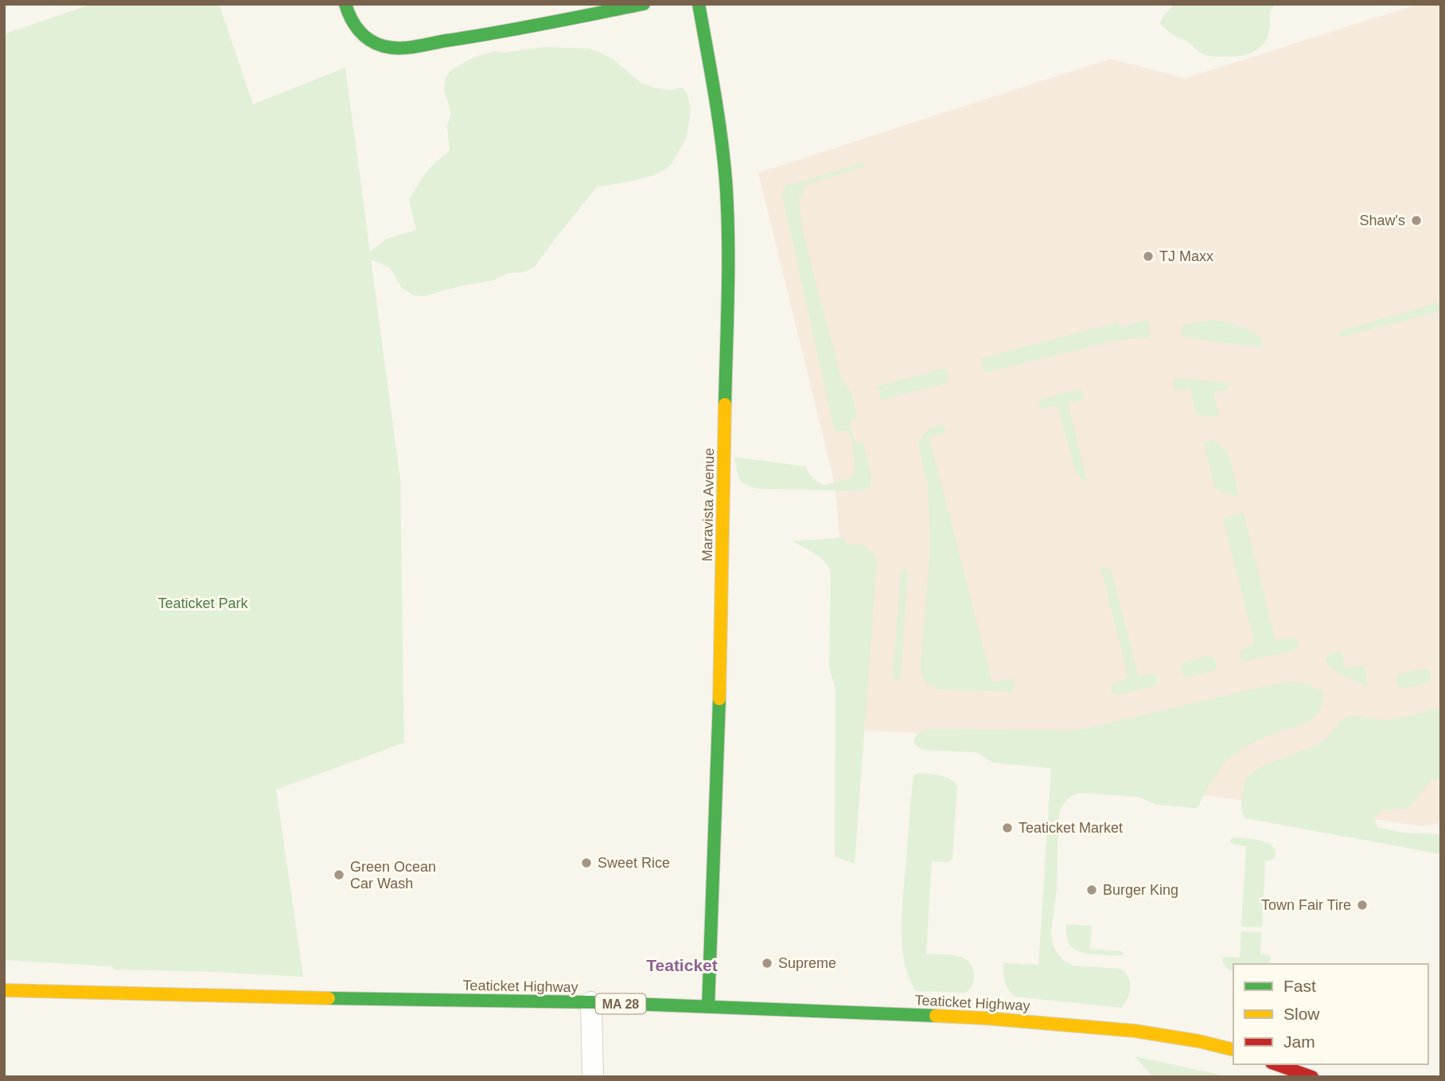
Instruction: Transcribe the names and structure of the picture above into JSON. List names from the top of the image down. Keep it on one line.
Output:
{"streets":{"main road":["Maravista Avenue","Teaticket Highway","MA 28"]},"crossings":[["Maravista Avenue","Teaticket Highway"]],"districts":["Teaticket"],"parks":["Teaticket Park"],"places":["Shaw's","TJ Maxx","Teaticket Market","Sweet Rice","Green Ocean Car Wash","Burger King","Town Fair Tire","Supreme"],"legend":["Fast","Slow","Jam"]}
